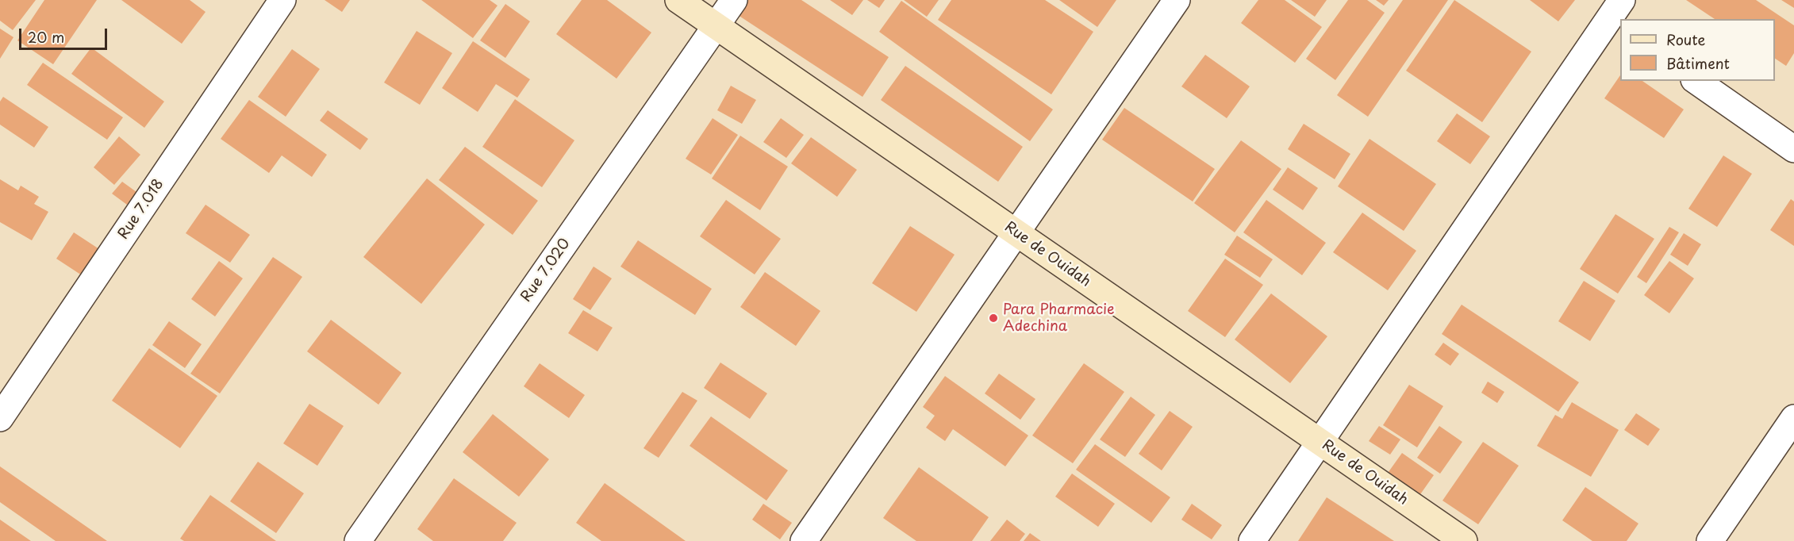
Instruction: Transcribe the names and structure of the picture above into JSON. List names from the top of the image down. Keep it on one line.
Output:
{"streets":{"main road":["Rue de Ouidah"],"street":["Rue 7.018","Rue 7.020"]},"crossings":[["Rue de Ouidah","Rue 7.020"]],"places":["Para Pharmacie Adechina"],"legend":["Route","Bâtiment"],"scale_bar":"20 m"}
